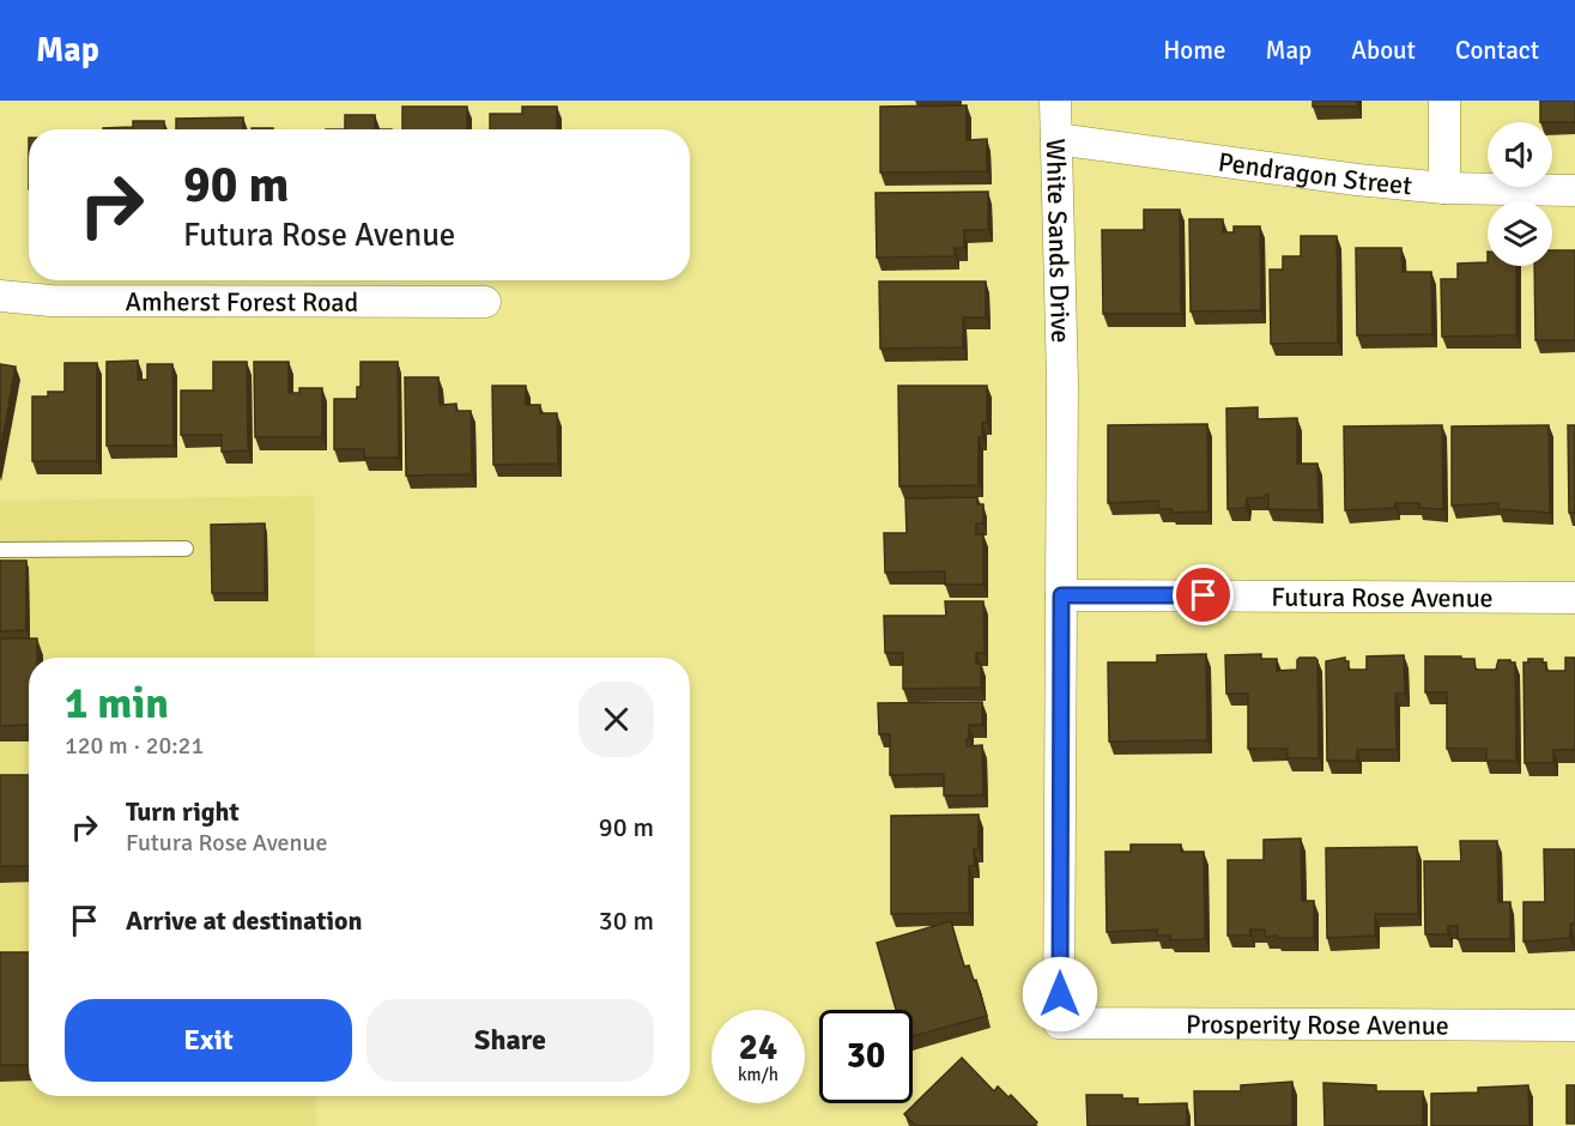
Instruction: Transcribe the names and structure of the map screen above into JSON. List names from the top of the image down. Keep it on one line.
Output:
{"streets":{"street":["Pendragon Street","White Sands Drive","Amherst Forest Road","Futura Rose Avenue","Prosperity Rose Avenue"]},"crossings":[["Pendragon Street","White Sands Drive"],["White Sands Drive","Futura Rose Avenue"],["White Sands Drive","Prosperity Rose Avenue"]],"page":{"header":"Map","nav":["Home","Map","About","Contact"],"turn":["90 m","Futura Rose Avenue"],"heading":["1 min","120 m · 20:21"],"list":[{"name":"Turn right","note":"Futura Rose Avenue","value":"90 m"},{"name":"Arrive at destination","value":"30 m"}],"buttons":["Exit","Share"],"speed":"24 km/h","limit":"30"}}
